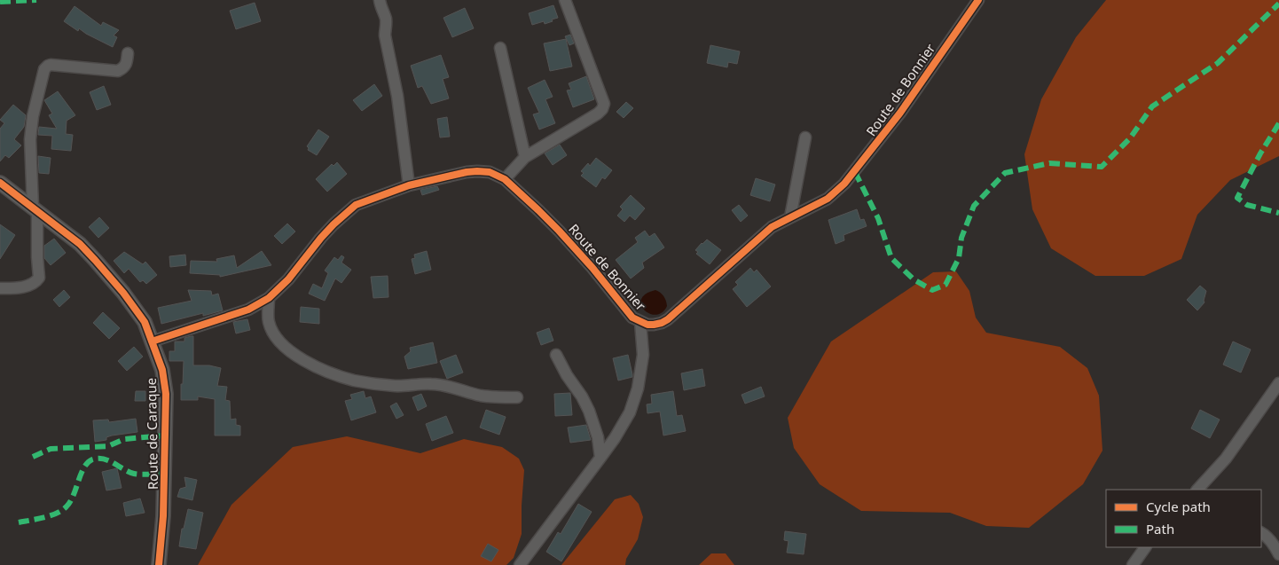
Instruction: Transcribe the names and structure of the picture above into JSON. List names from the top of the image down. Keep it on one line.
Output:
{"streets":{"street":["Route de Bonnier","Route de Caraque"]},"crossings":[["Route de Bonnier","Route de Caraque"]],"legend":["Cycle path","Path"]}
